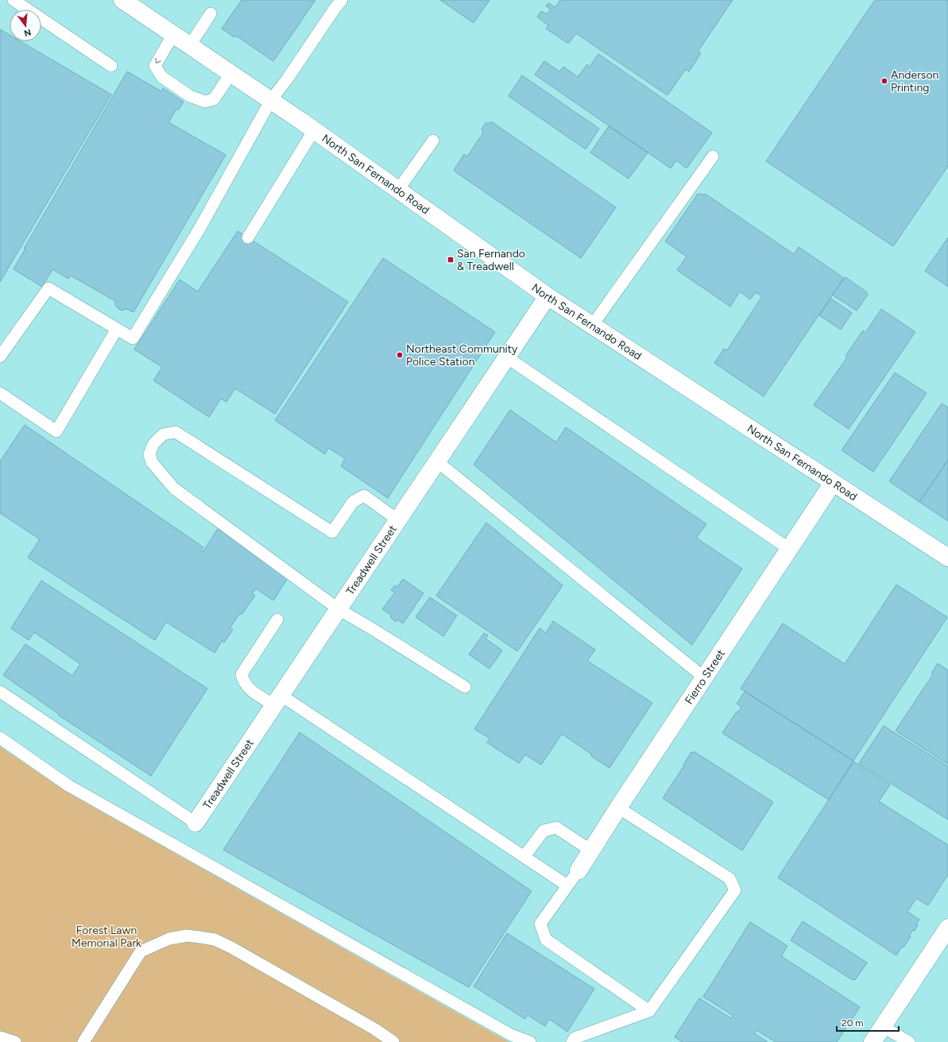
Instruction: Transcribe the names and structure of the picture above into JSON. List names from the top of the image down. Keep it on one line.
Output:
{"streets":{"street":["North San Fernando Road","Treadwell Street","Fierro Street"]},"crossings":[["North San Fernando Road","Treadwell Street"],["North San Fernando Road","Fierro Street"]],"parks":["Forest Lawn Memorial Park"],"places":{"other":["Anderson Printing","Northeast Community Police Station"],"transit":["San Fernando & Treadwell"]},"scale_bar":"20 m","north":"bottom"}
